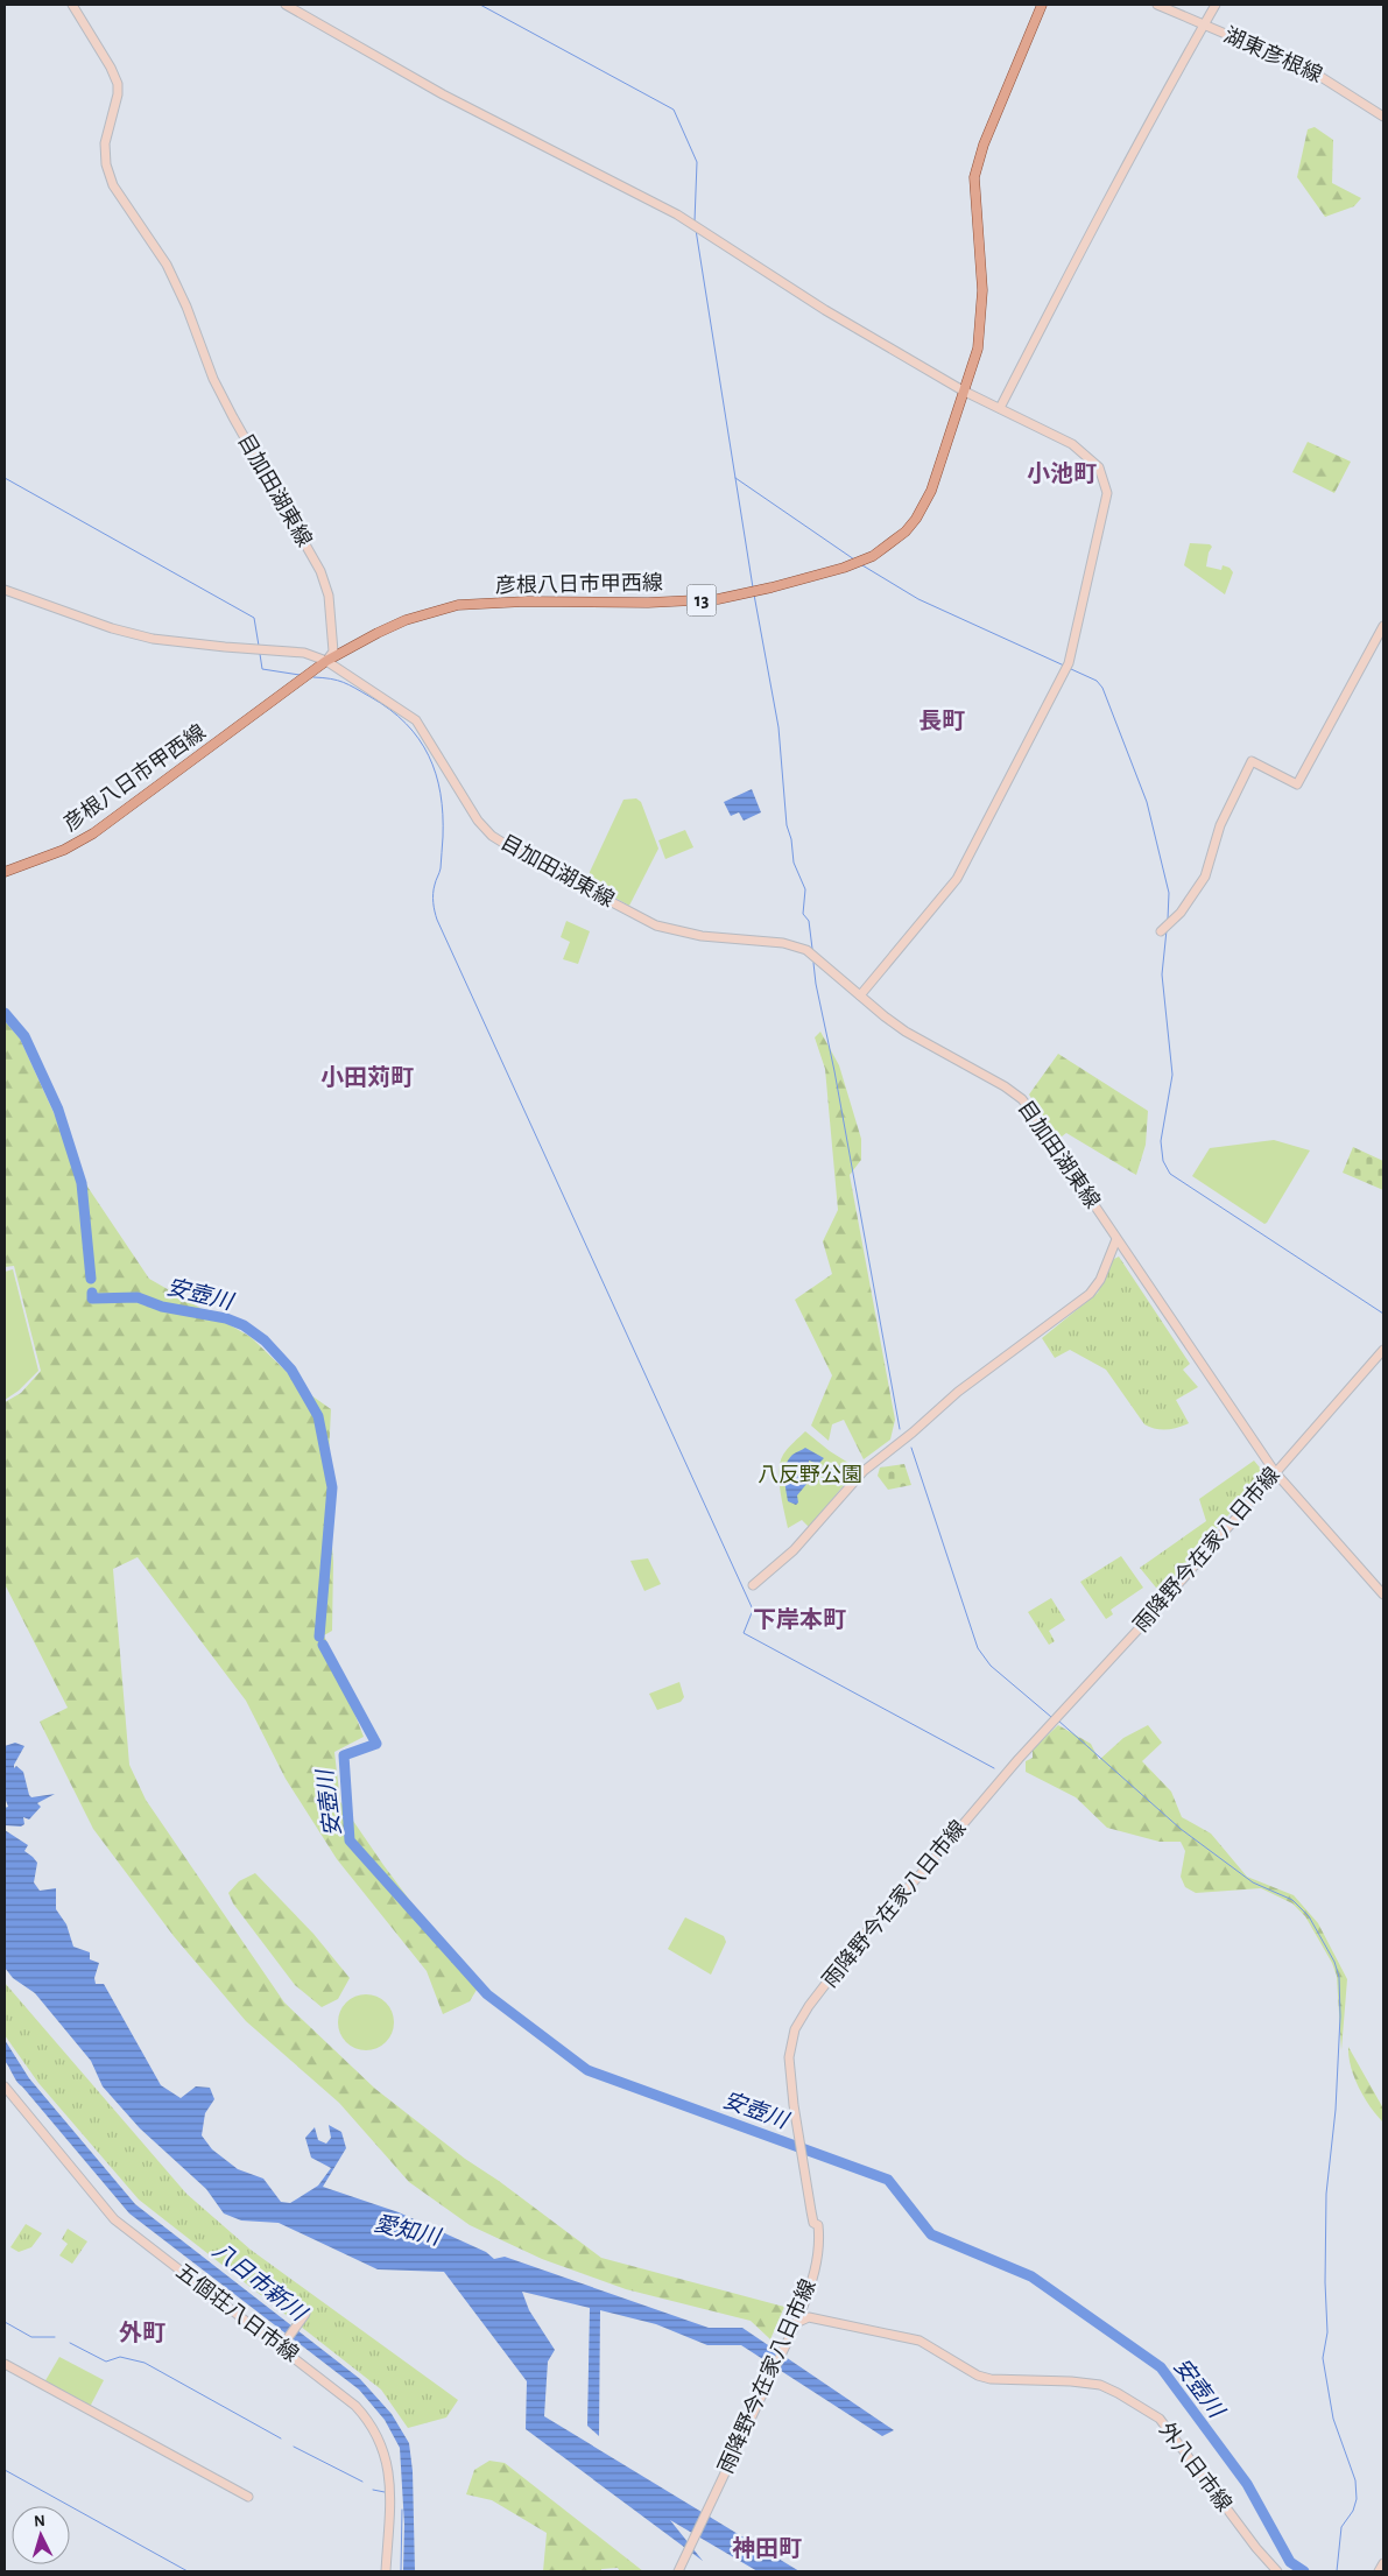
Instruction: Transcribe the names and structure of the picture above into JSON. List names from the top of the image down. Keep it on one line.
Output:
{"streets":{"main road":["湖東彦根線","目加田湖東線","彦根八日市甲西線","13","雨降野今在家八日市線","五個荘八日市線","外八日市線"]},"crossings":[["目加田湖東線","彦根八日市甲西線"],["目加田湖東線","雨降野今在家八日市線"],["雨降野今在家八日市線","外八日市線"]],"districts":["小池町","長町","小田苅町","下岸本町","外町","神田町"],"water":["安壺川","愛知川","八日市新川"],"parks":["八反野公園"],"north":"top"}
